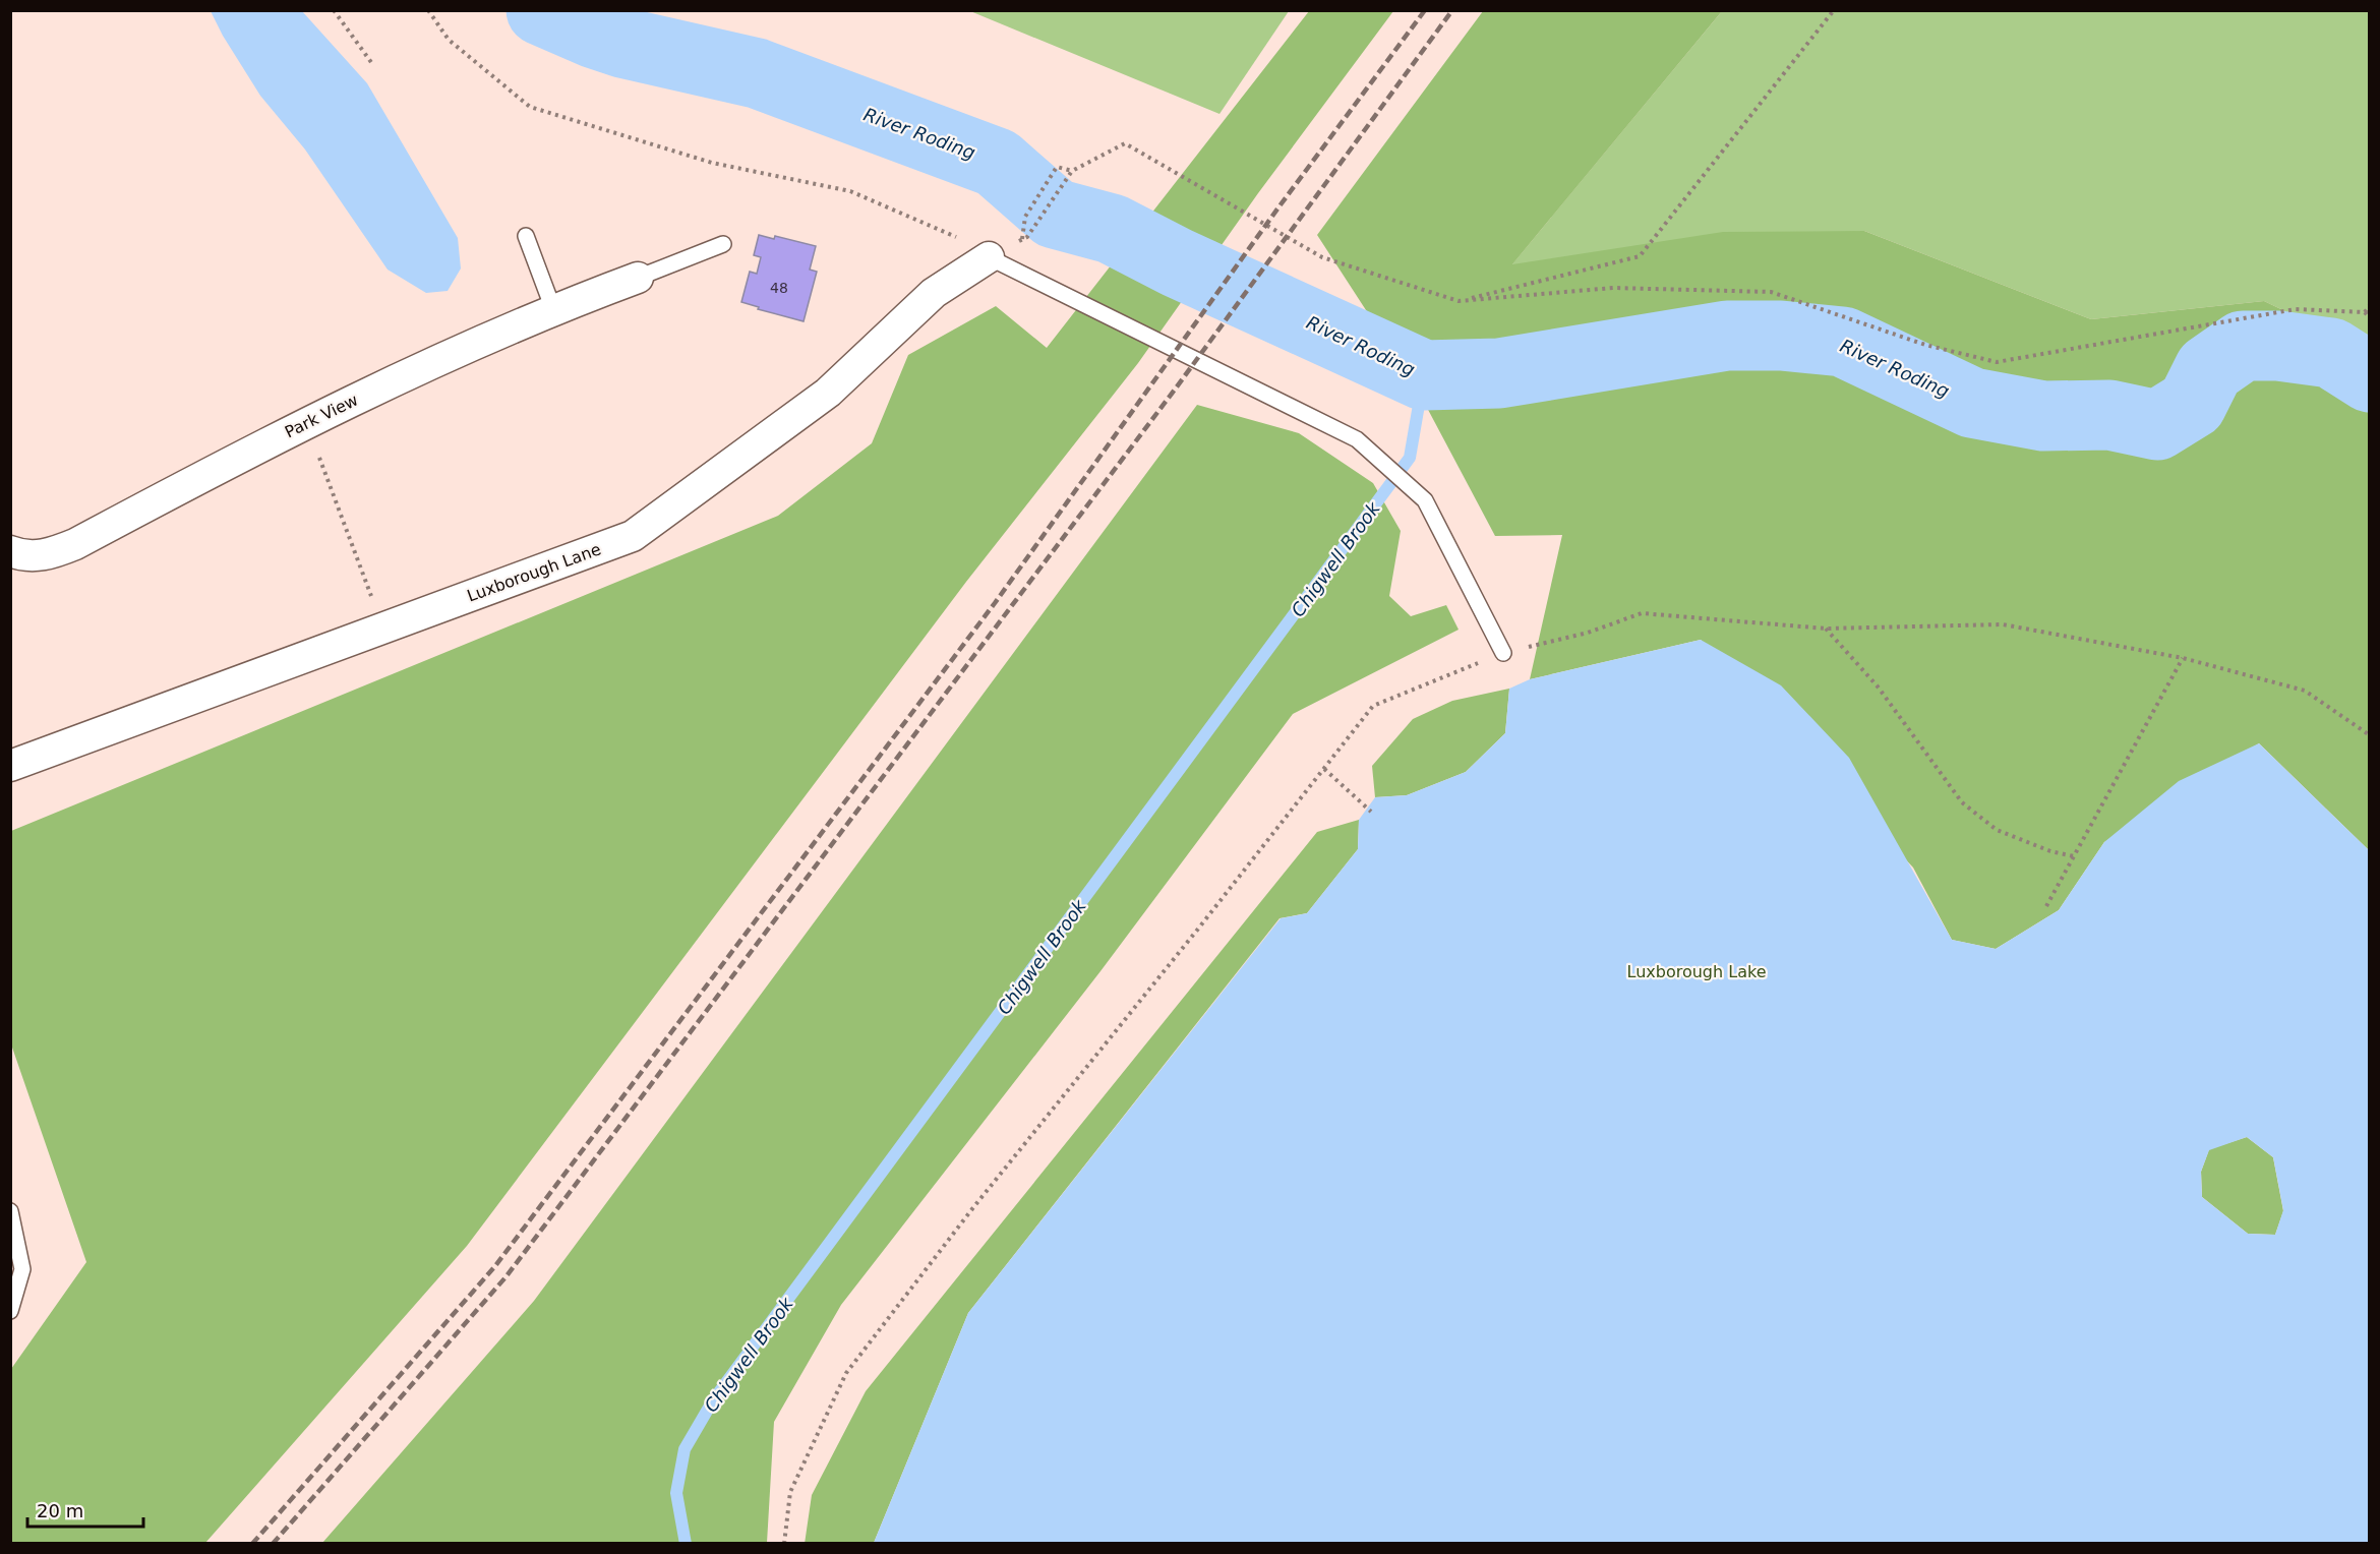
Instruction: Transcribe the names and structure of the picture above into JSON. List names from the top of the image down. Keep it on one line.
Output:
{"streets":{"street":["Park View","Luxborough Lane"]},"water":["River Roding","Chigwell Brook"],"parks":["Luxborough Lake"],"house_numbers":["48"],"scale_bar":"20 m"}
